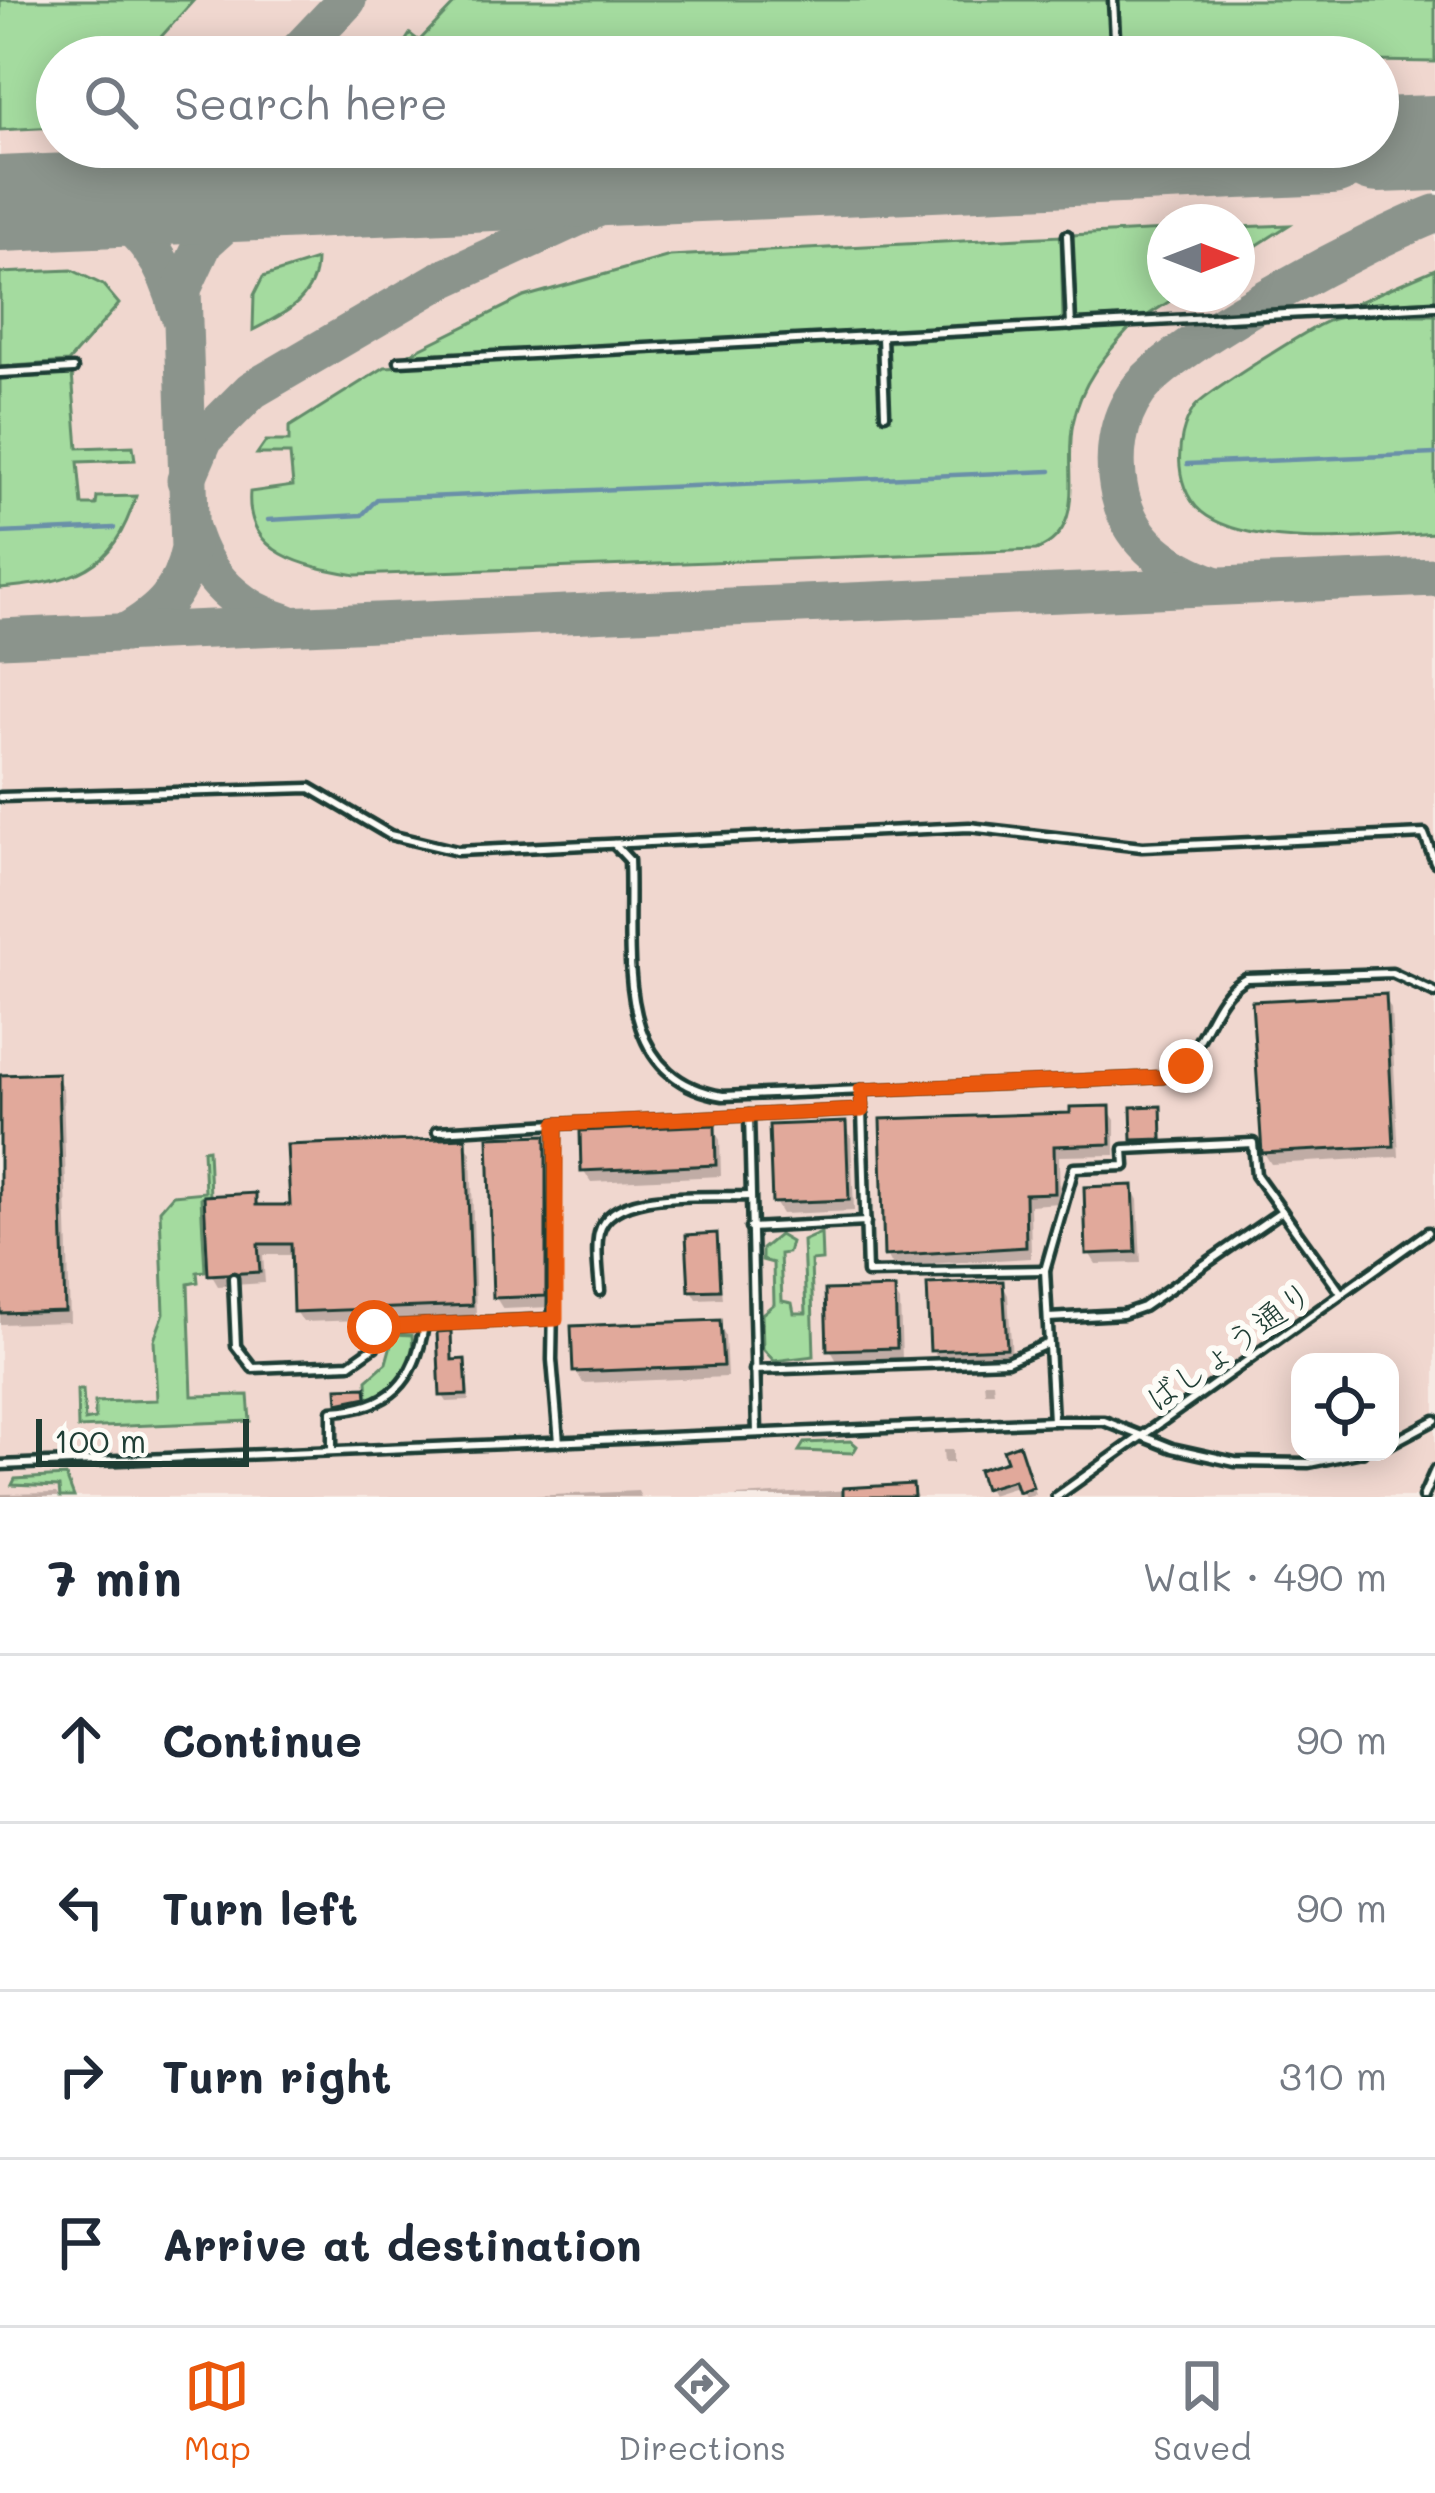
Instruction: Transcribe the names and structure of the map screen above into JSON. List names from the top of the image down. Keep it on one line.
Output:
{"streets":{"lane":["ばしょう通り"]},"scale_bar":"100 m","north":"right","page":{"search":"Search here","scale":"100 m","heading":["7 min","Walk · 490 m"],"list":[["Continue","90 m"],["Turn left","90 m"],["Turn right","310 m"],"Arrive at destination"],"nav":["Map","Directions","Saved"]}}
